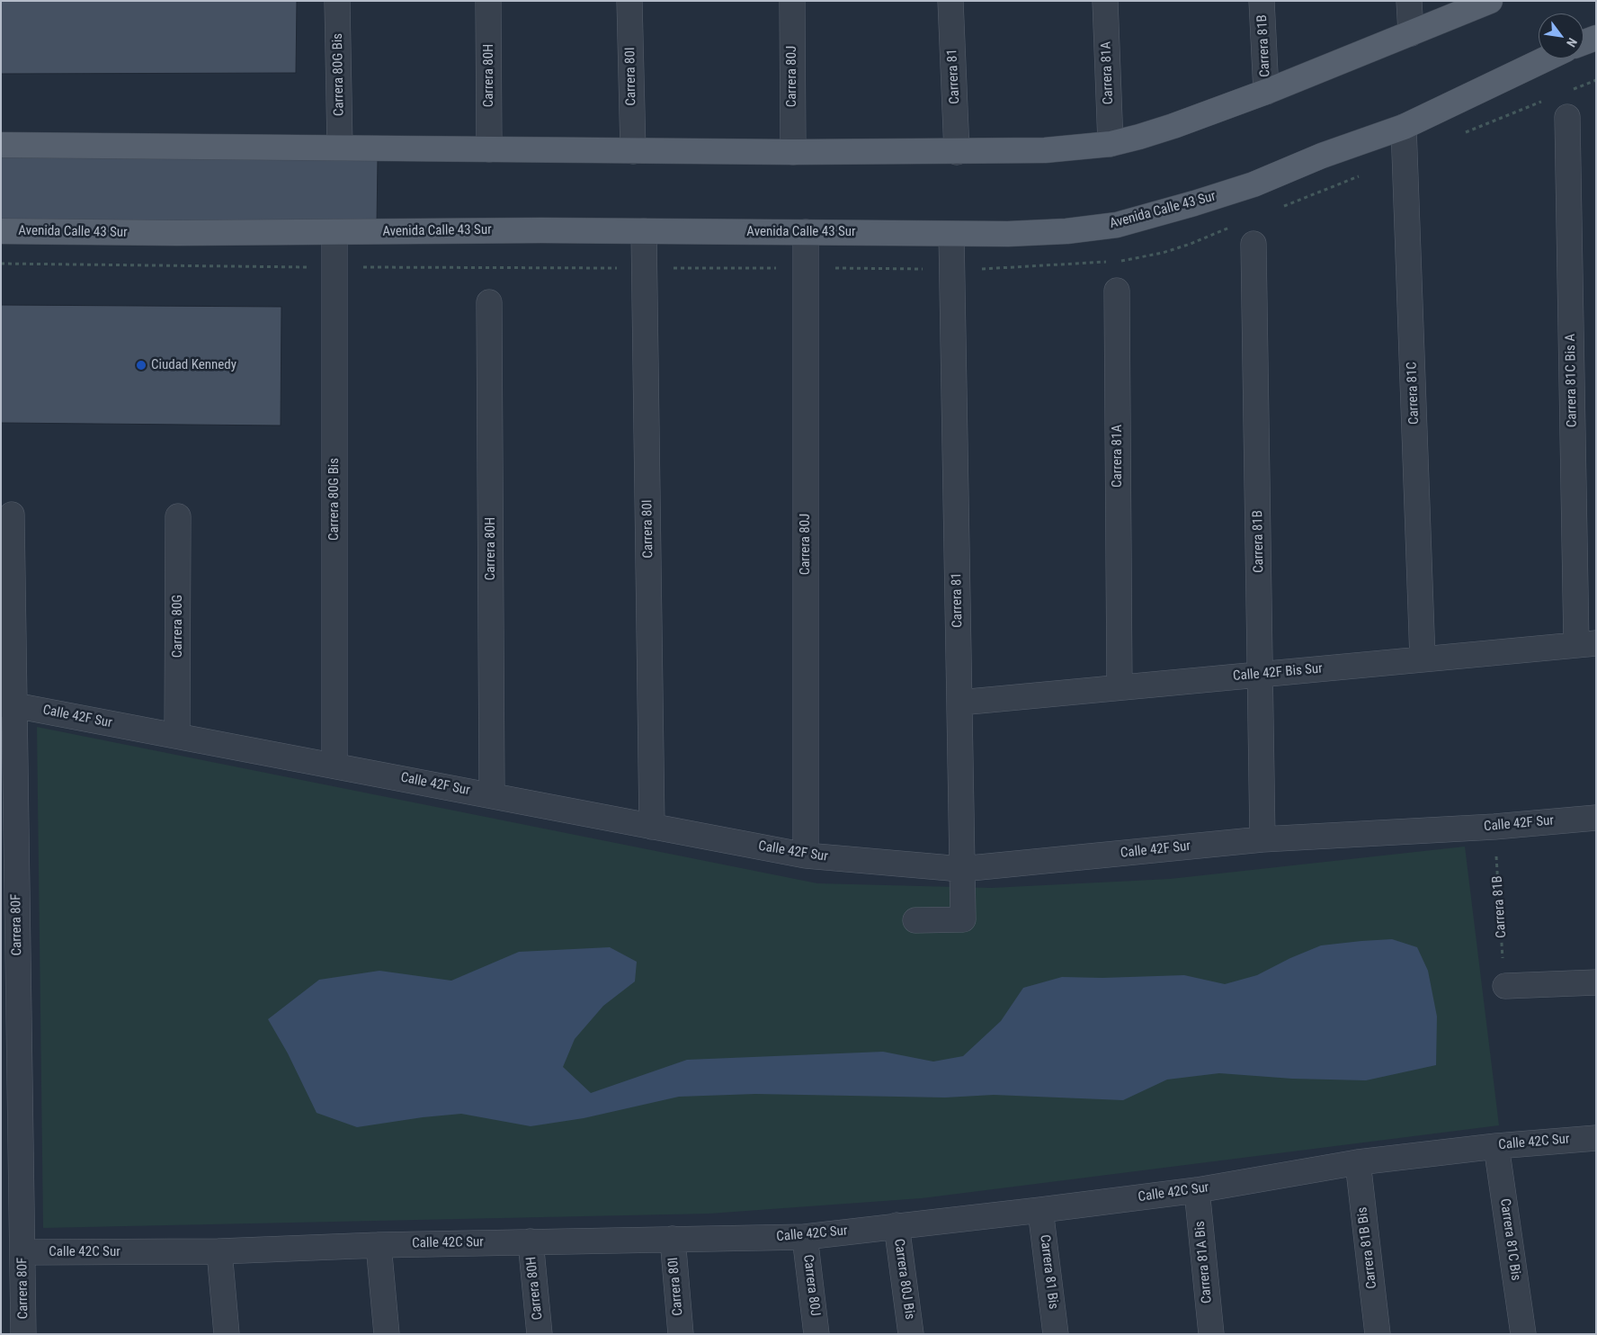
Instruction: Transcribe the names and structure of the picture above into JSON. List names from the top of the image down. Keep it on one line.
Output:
{"streets":{"main road":["Avenida Calle 43 Sur"],"street":["Carrera 81B","Carrera 81A","Carrera 80G Bis","Carrera 80H","Carrera 80I","Carrera 80J","Carrera 81","Carrera 81C Bis A","Carrera 81C","Carrera 80G","Calle 42F Bis Sur","Calle 42F Sur","Carrera 80F","Calle 42C Sur","Carrera 81C Bis","Carrera 81B Bis","Carrera 81A Bis","Carrera 81 Bis","Carrera 80J Bis"]},"crossings":[["Carrera 81B","Calle 42F Bis Sur"],["Carrera 81B","Calle 42F Sur"],["Carrera 81A","Calle 42F Bis Sur"],["Carrera 80G Bis","Avenida Calle 43 Sur"],["Carrera 80G Bis","Calle 42F Sur"],["Carrera 80H","Calle 42F Sur"],["Carrera 80H","Calle 42C Sur"],["Carrera 80I","Avenida Calle 43 Sur"],["Carrera 80I","Calle 42F Sur"],["Carrera 80I","Calle 42C Sur"],["Carrera 80J","Avenida Calle 43 Sur"],["Carrera 80J","Calle 42F Sur"],["Carrera 80J","Calle 42C Sur"],["Carrera 81","Avenida Calle 43 Sur"],["Carrera 81","Calle 42F Bis Sur"],["Carrera 81","Calle 42F Sur"],["Avenida Calle 43 Sur","Carrera 81C"],["Carrera 81C Bis A","Calle 42F Bis Sur"],["Carrera 81C","Calle 42F Bis Sur"],["Carrera 80G","Calle 42F Sur"],["Calle 42F Sur","Carrera 80F"],["Carrera 80F","Calle 42C Sur"],["Calle 42C Sur","Carrera 81C Bis"],["Calle 42C Sur","Carrera 81B Bis"],["Calle 42C Sur","Carrera 81A Bis"],["Calle 42C Sur","Carrera 81 Bis"],["Calle 42C Sur","Carrera 80J Bis"]],"places":["Ciudad Kennedy"],"north":"bottom right"}
